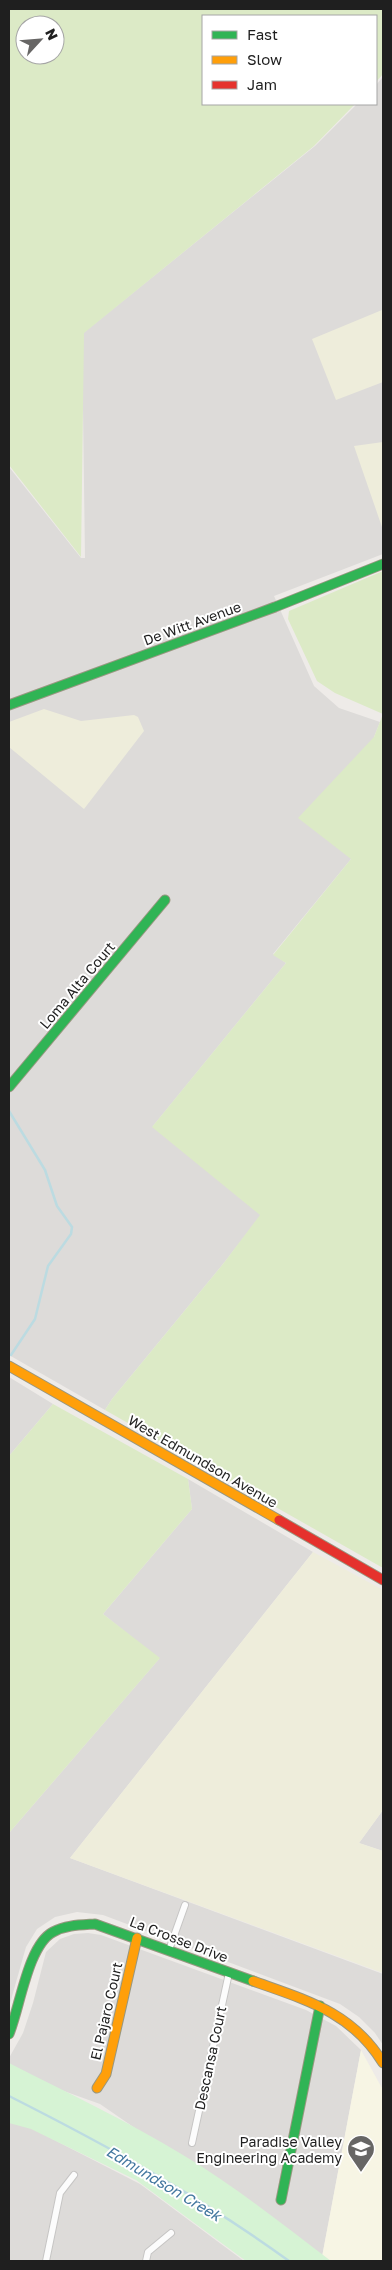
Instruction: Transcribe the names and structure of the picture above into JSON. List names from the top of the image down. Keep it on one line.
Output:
{"streets":{"street":["De Witt Avenue","Loma Alta Court","West Edmundson Avenue","La Crosse Drive","El Pajaro Court","Descansa Court"]},"crossings":[["La Crosse Drive","El Pajaro Court"],["La Crosse Drive","Descansa Court"]],"water":["Edmundson Creek"],"places":{"school or university":["Paradise Valley Engineering Academy"]},"legend":["Fast","Slow","Jam"],"north":"top right"}
